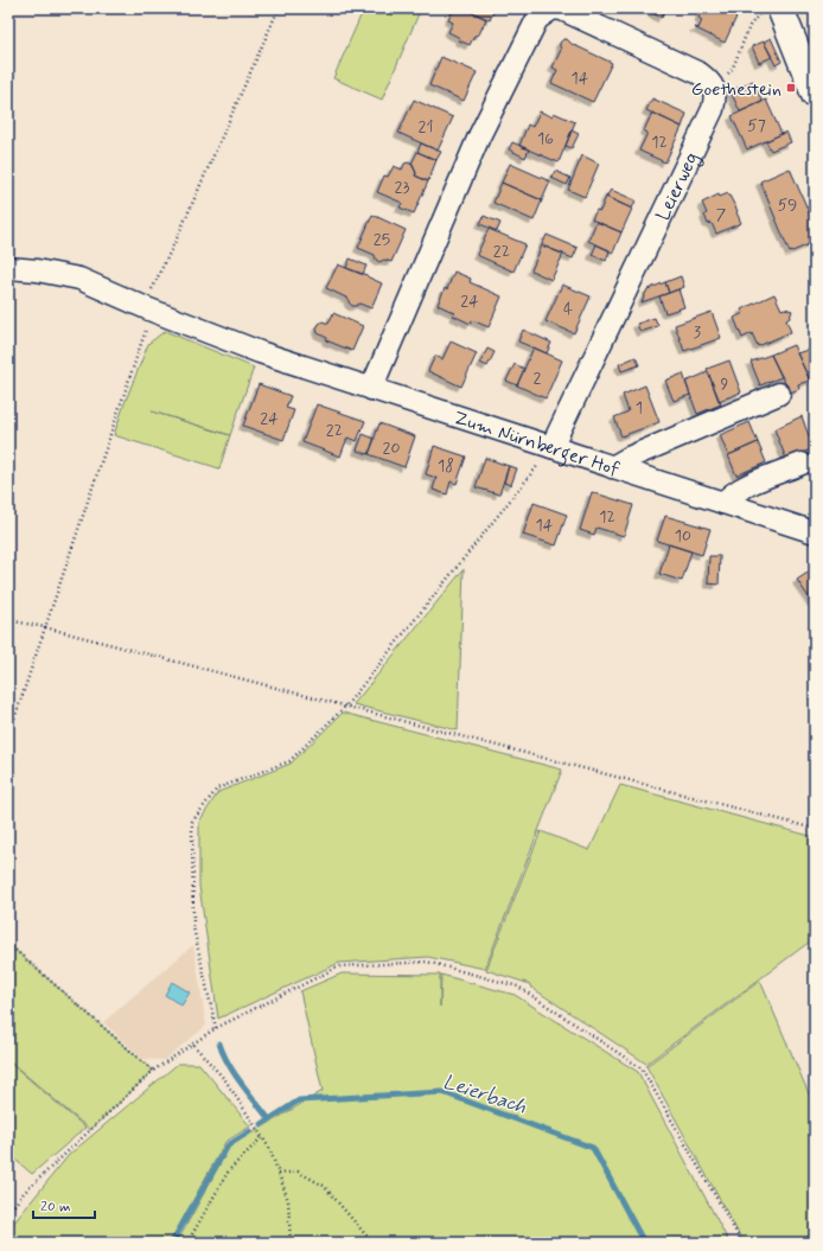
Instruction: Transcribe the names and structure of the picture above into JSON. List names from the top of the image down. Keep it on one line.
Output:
{"streets":{"street":["Leierweg","Zum Nürnberger Hof"]},"crossings":[["Leierweg","Zum Nürnberger Hof"]],"water":["Leierbach"],"places":{"transit":["Goethestein"]},"house_numbers":["14","57","21","16","12","23","59","7","25","22","24","4","3","2","9","1","24","22","20","18","12","14","10"],"scale_bar":"20 m"}
